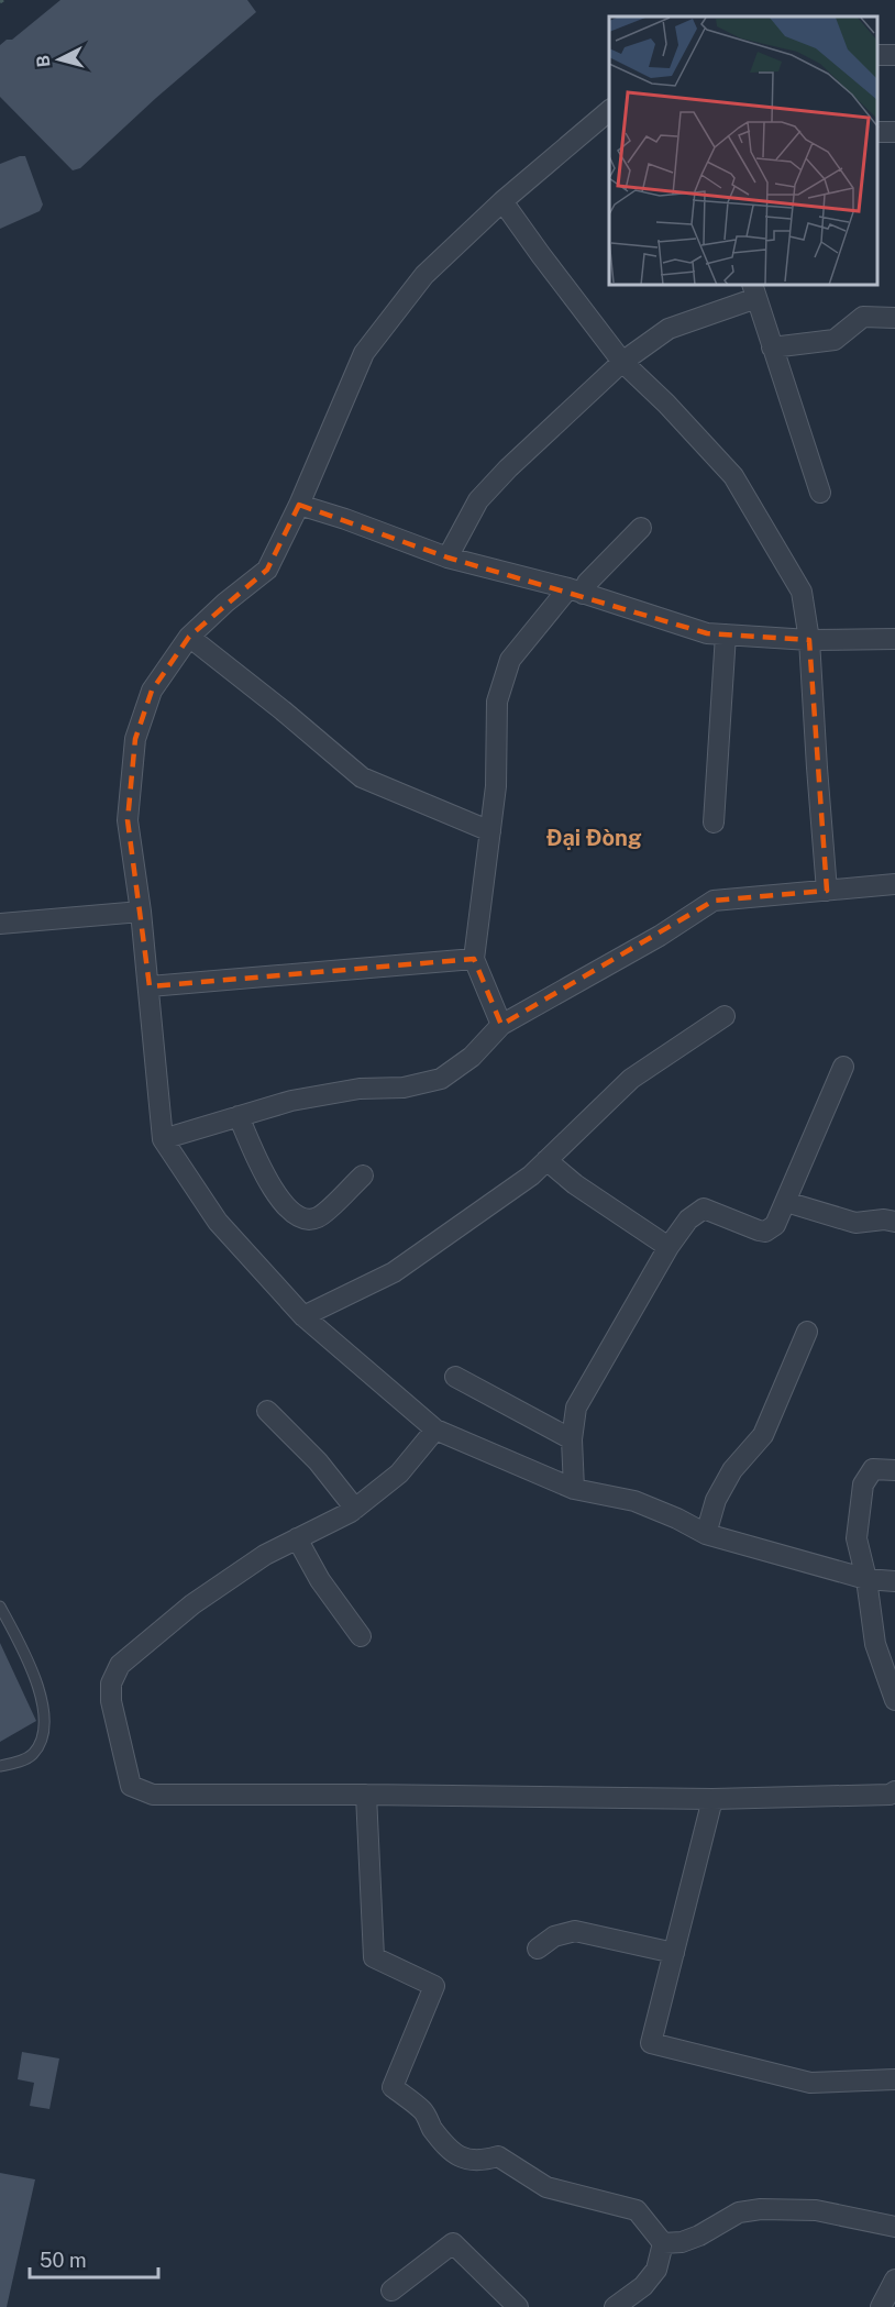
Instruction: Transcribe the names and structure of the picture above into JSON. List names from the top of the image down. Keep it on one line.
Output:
{"districts":["Đại Đòng"],"scale_bar":"50 m","north":"left"}
